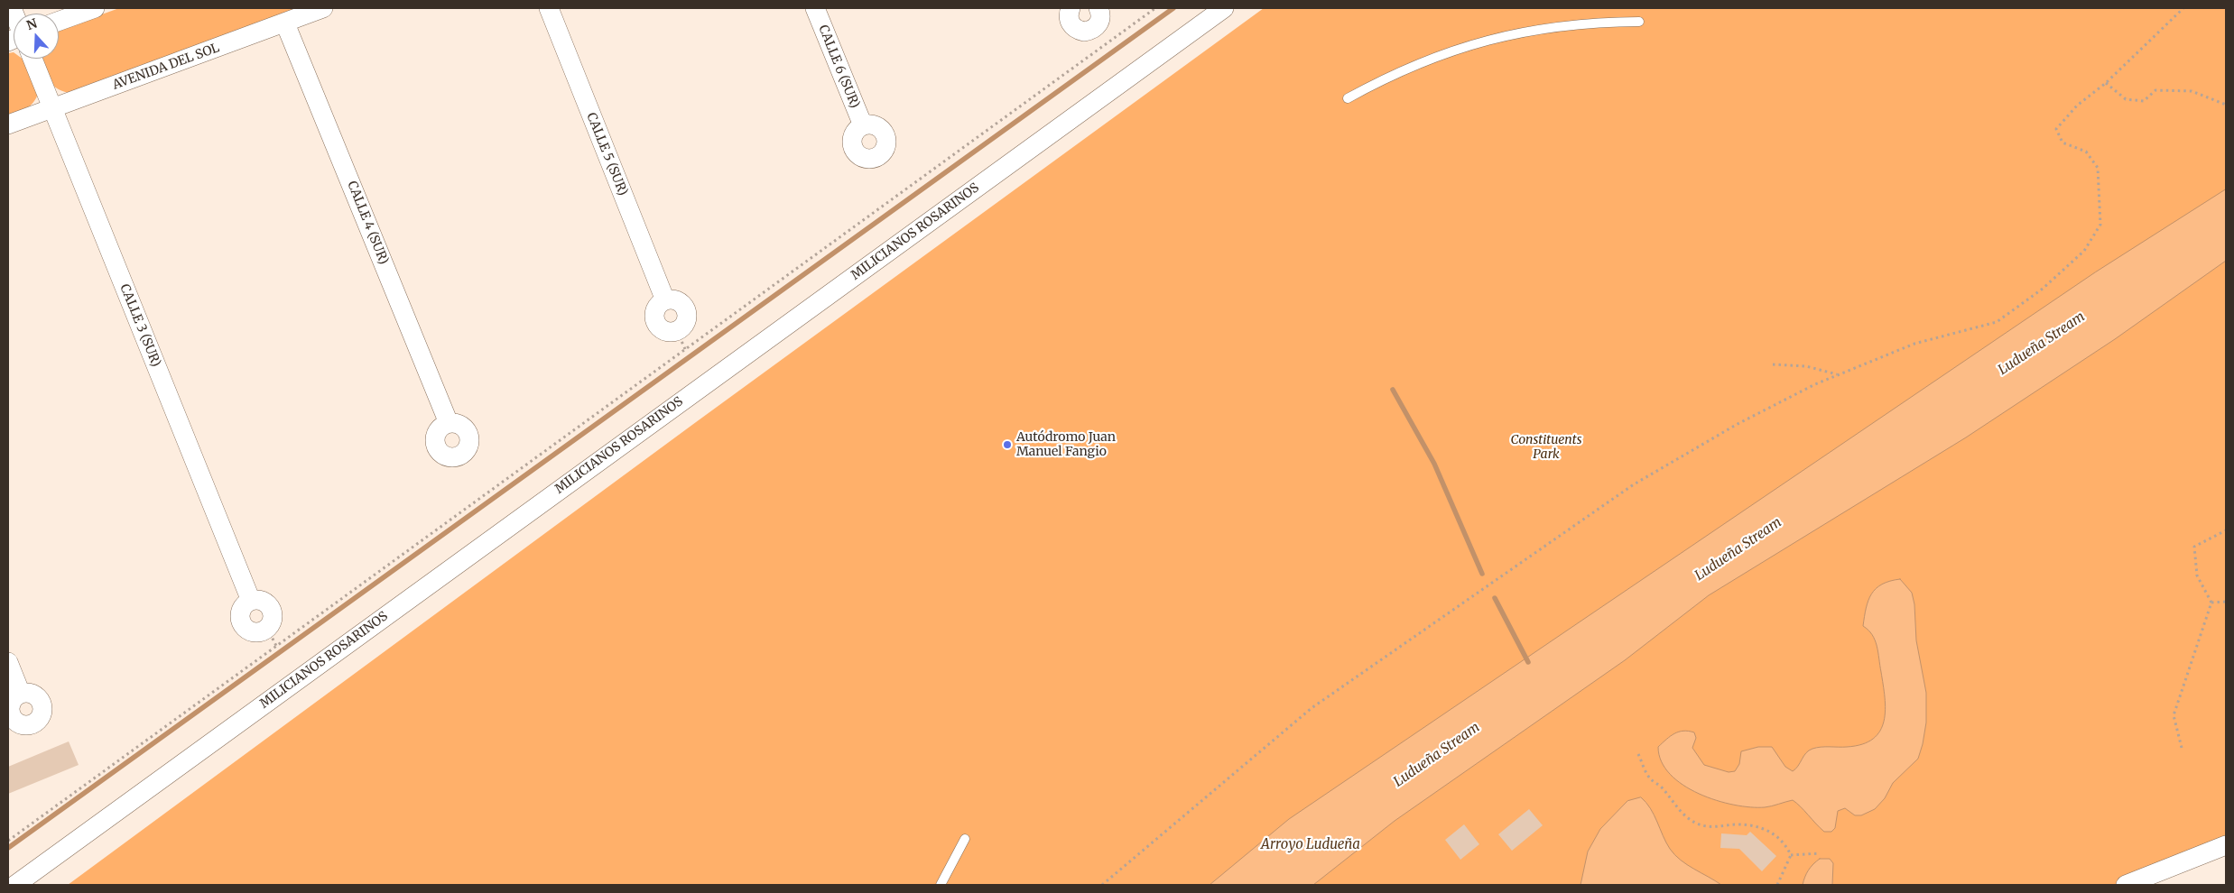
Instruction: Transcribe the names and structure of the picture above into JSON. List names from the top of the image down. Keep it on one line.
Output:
{"streets":{"street":["AVENIDA DEL SOL","CALLE 6 (SUR)","CALLE 5 (SUR)","CALLE 4 (SUR)","MILICIANOS ROSARINOS","CALLE 3 (SUR)"]},"crossings":[["AVENIDA DEL SOL","CALLE 4 (SUR)"],["AVENIDA DEL SOL","CALLE 3 (SUR)"]],"water":["Ludueña Stream","Arroyo Ludueña"],"parks":["Constituents Park"],"places":["Autódromo Juan Manuel Fangio"],"north":"top"}
